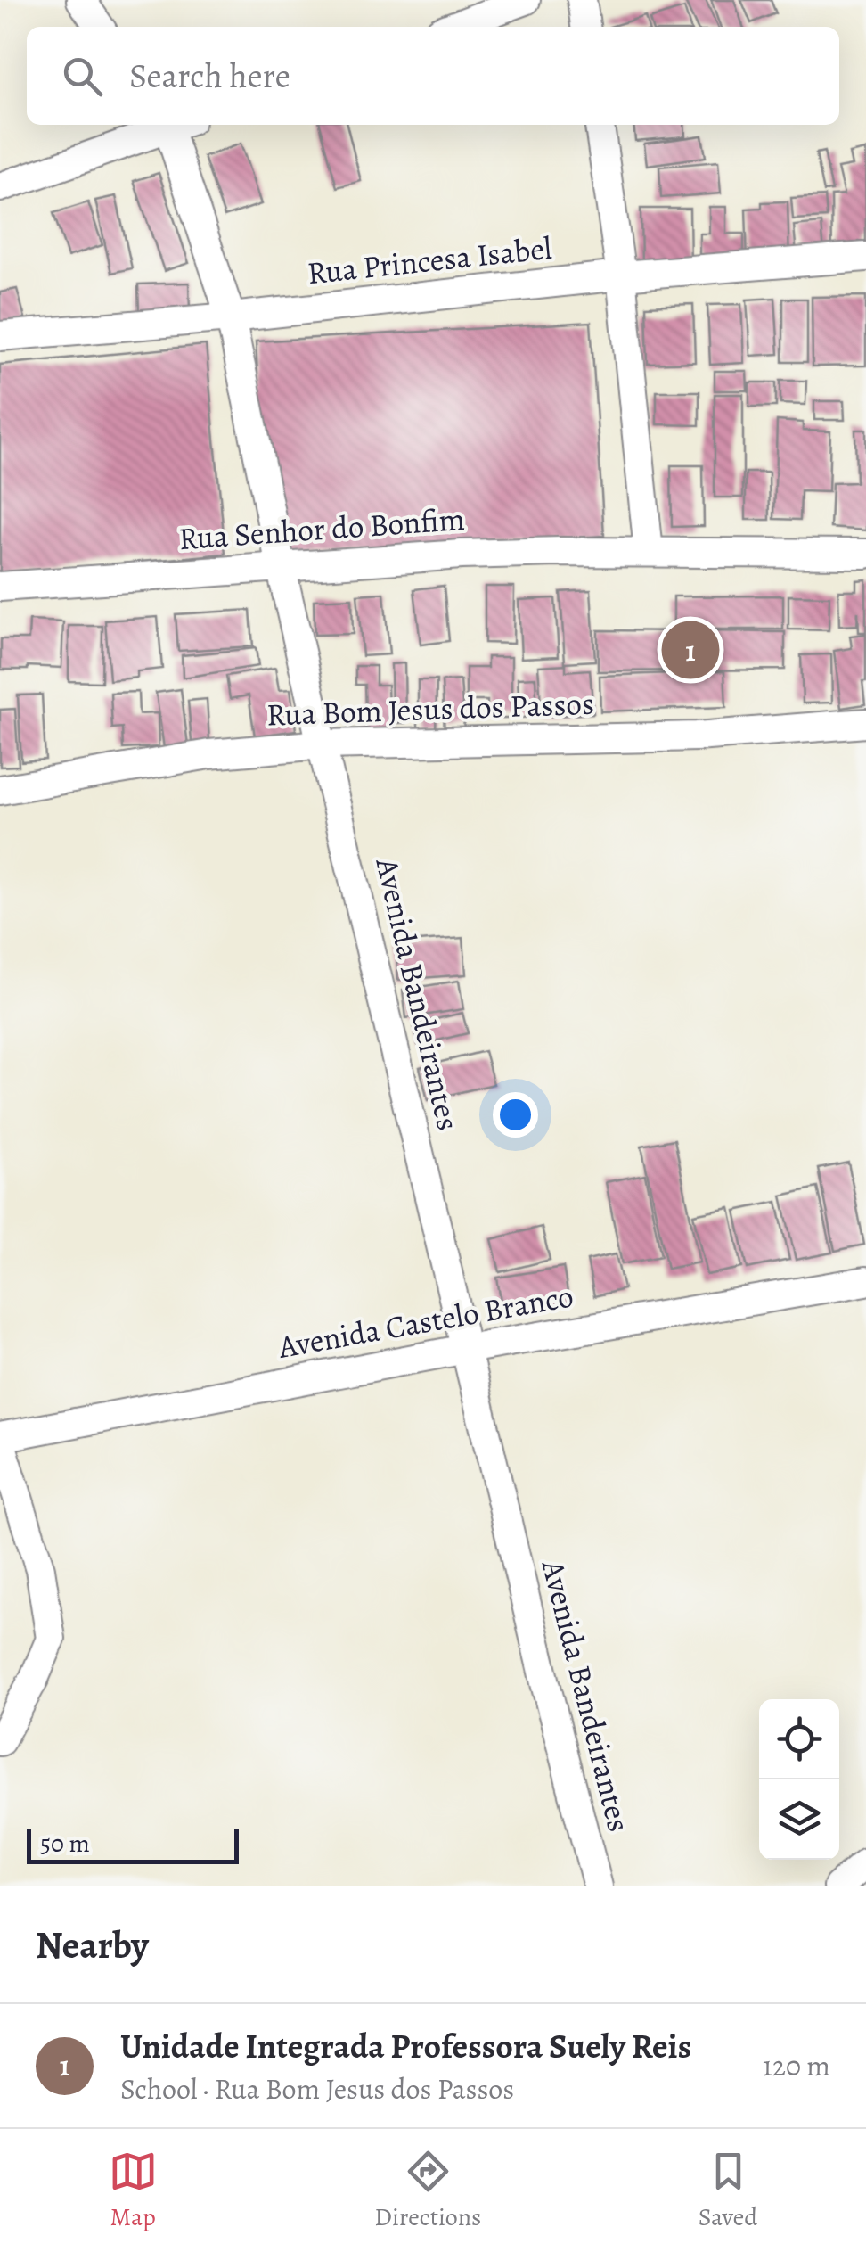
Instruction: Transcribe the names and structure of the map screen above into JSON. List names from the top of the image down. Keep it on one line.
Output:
{"streets":{"street":["Rua Princesa Isabel","Rua Senhor do Bonfim","Rua Bom Jesus dos Passos","Avenida Bandeirantes","Avenida Castelo Branco"]},"crossings":[["Rua Princesa Isabel","Avenida Bandeirantes"],["Rua Senhor do Bonfim","Avenida Bandeirantes"],["Rua Bom Jesus dos Passos","Avenida Bandeirantes"],["Avenida Bandeirantes","Avenida Castelo Branco"]],"scale_bar":"50 m","page":{"search":"Search here","pins":"1","scale":"50 m","heading":"Nearby","list":[{"mark":"1","name":"Unidade Integrada Professora Suely Reis","note":"School · Rua Bom Jesus dos Passos","value":"120 m"}],"nav":["Map","Directions","Saved"]}}
